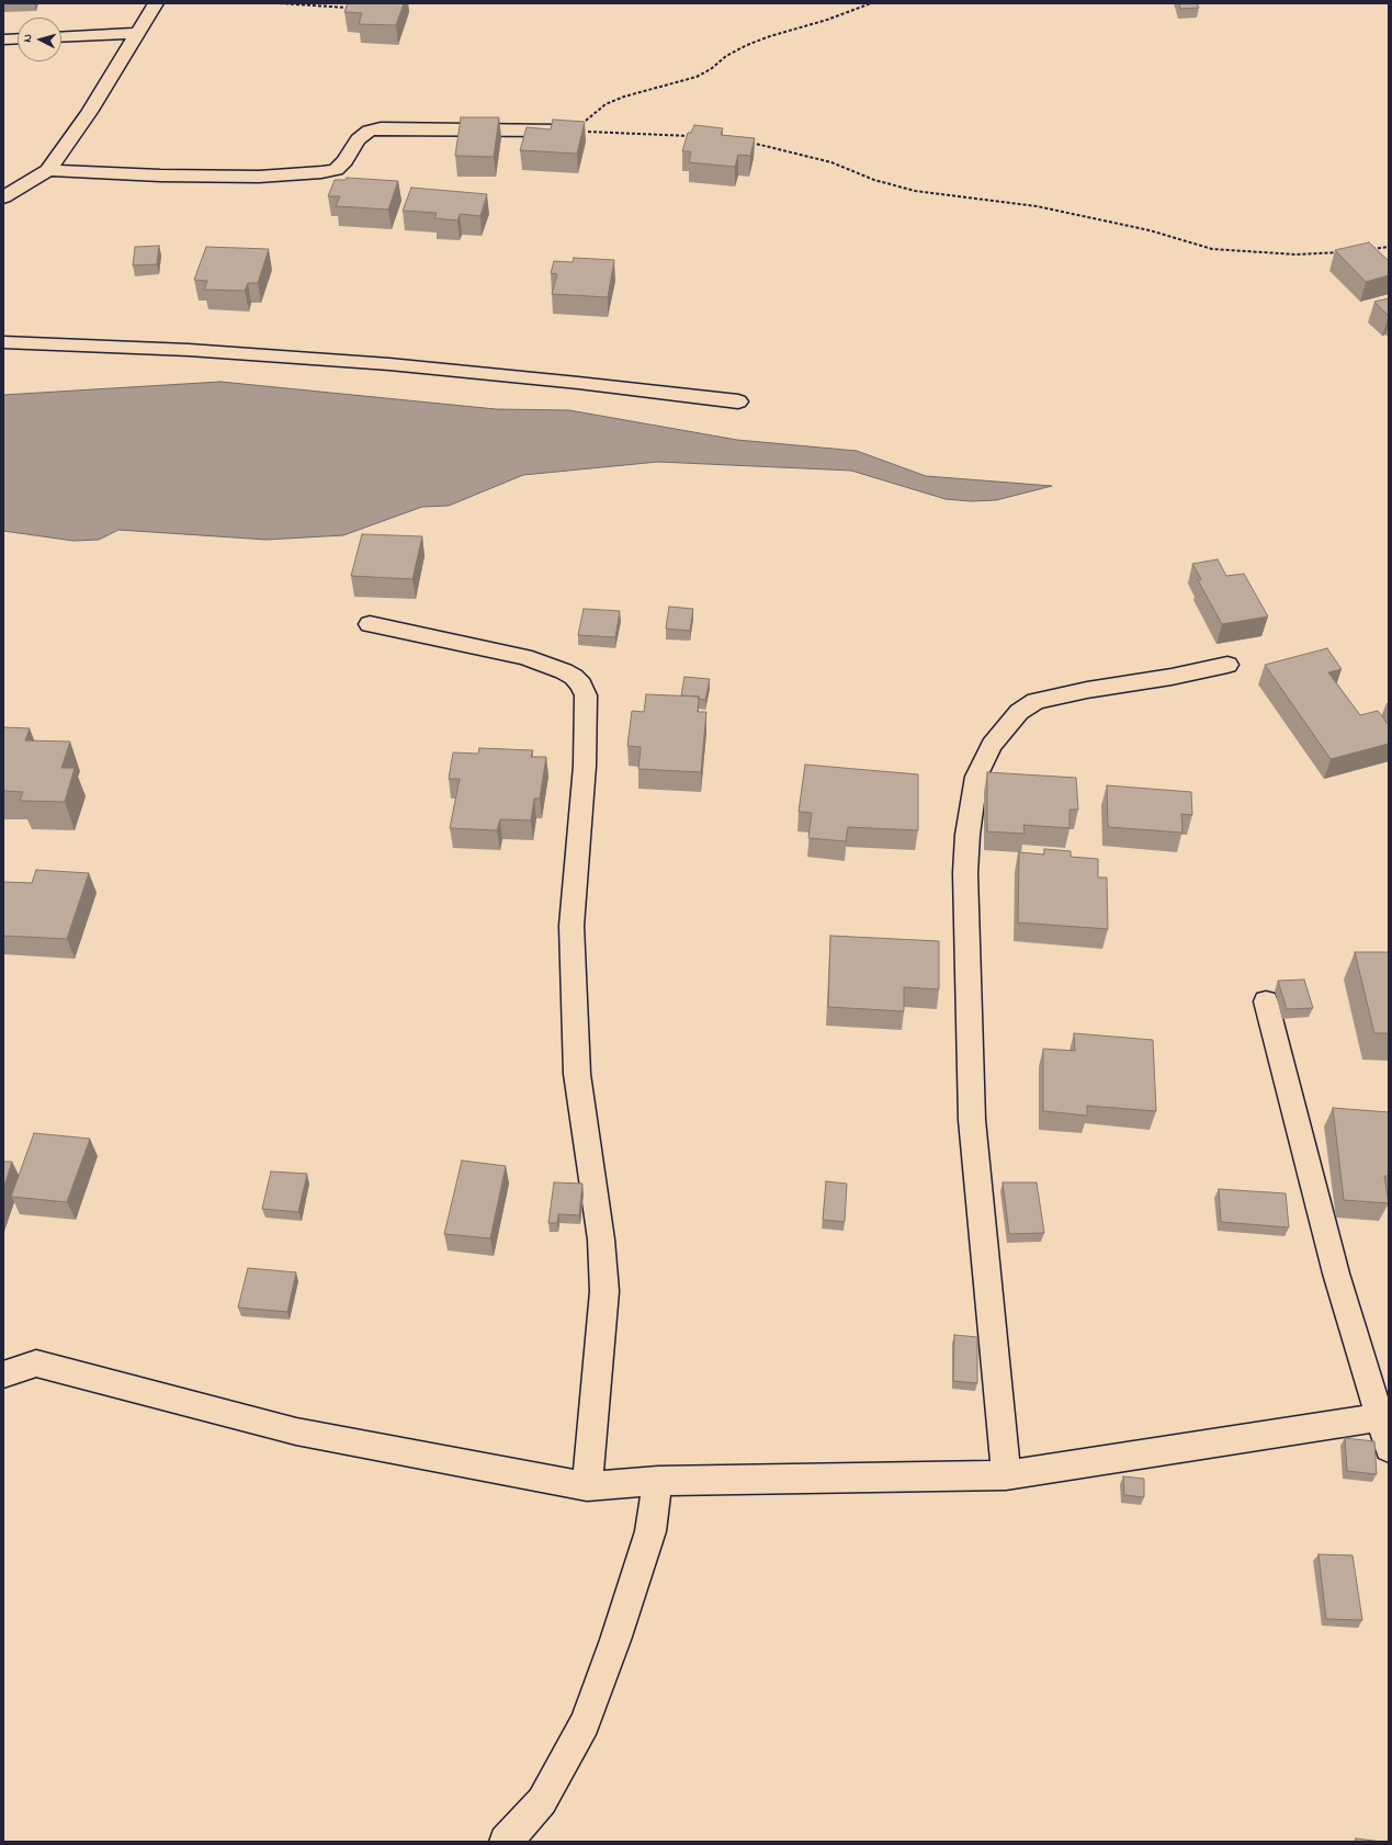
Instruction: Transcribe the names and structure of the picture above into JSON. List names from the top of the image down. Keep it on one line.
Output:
{"north":"left"}
